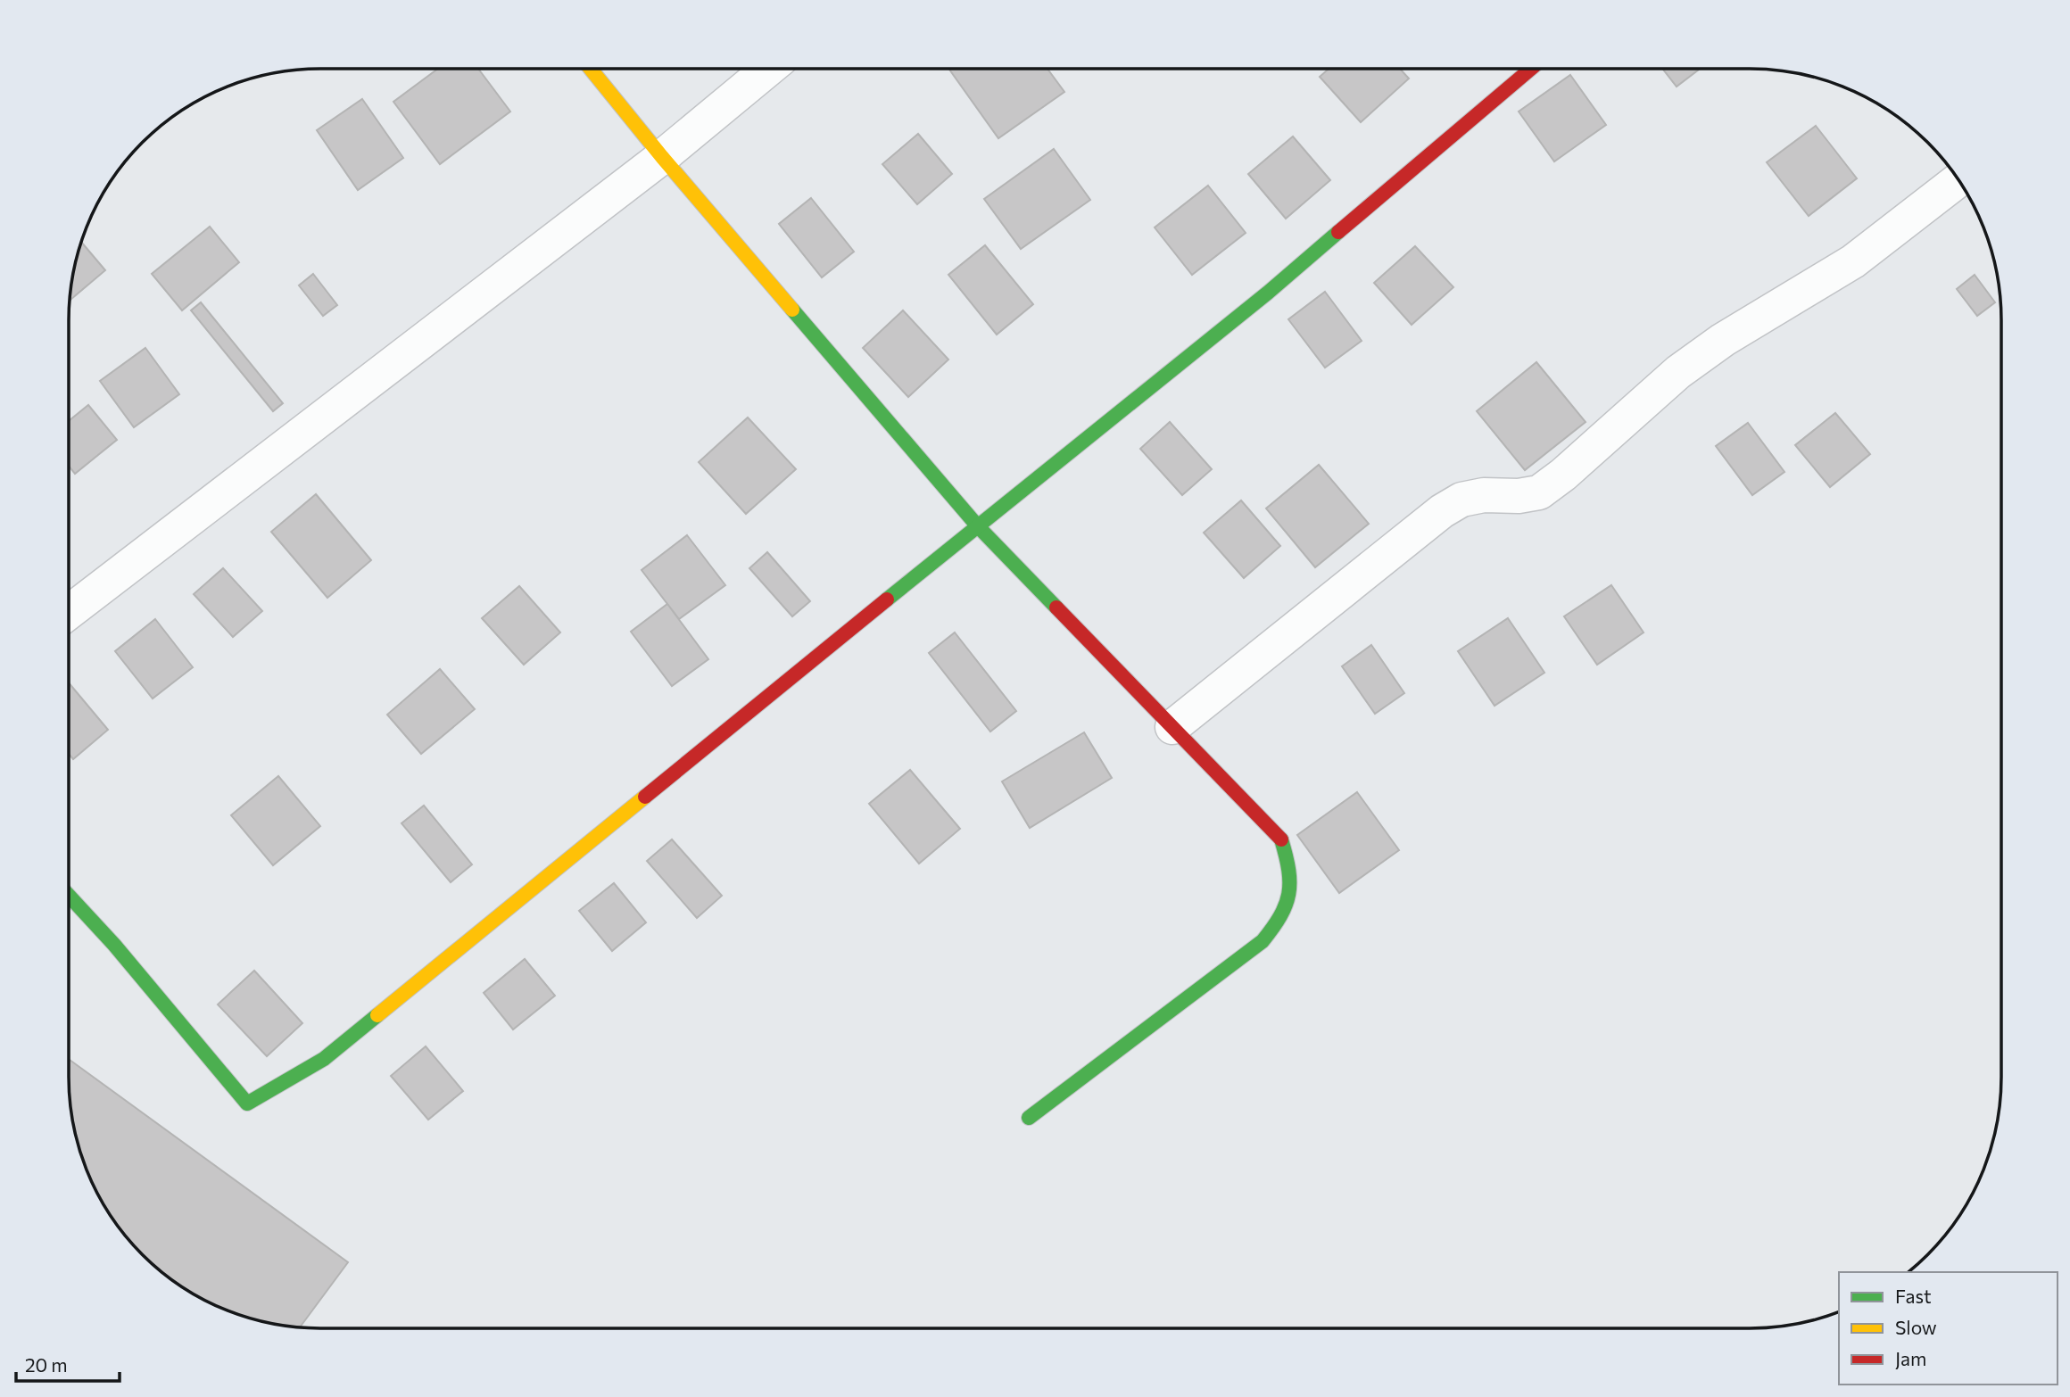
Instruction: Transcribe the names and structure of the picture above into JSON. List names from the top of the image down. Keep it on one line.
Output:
{"legend":["Fast","Slow","Jam"],"scale_bar":"20 m"}
